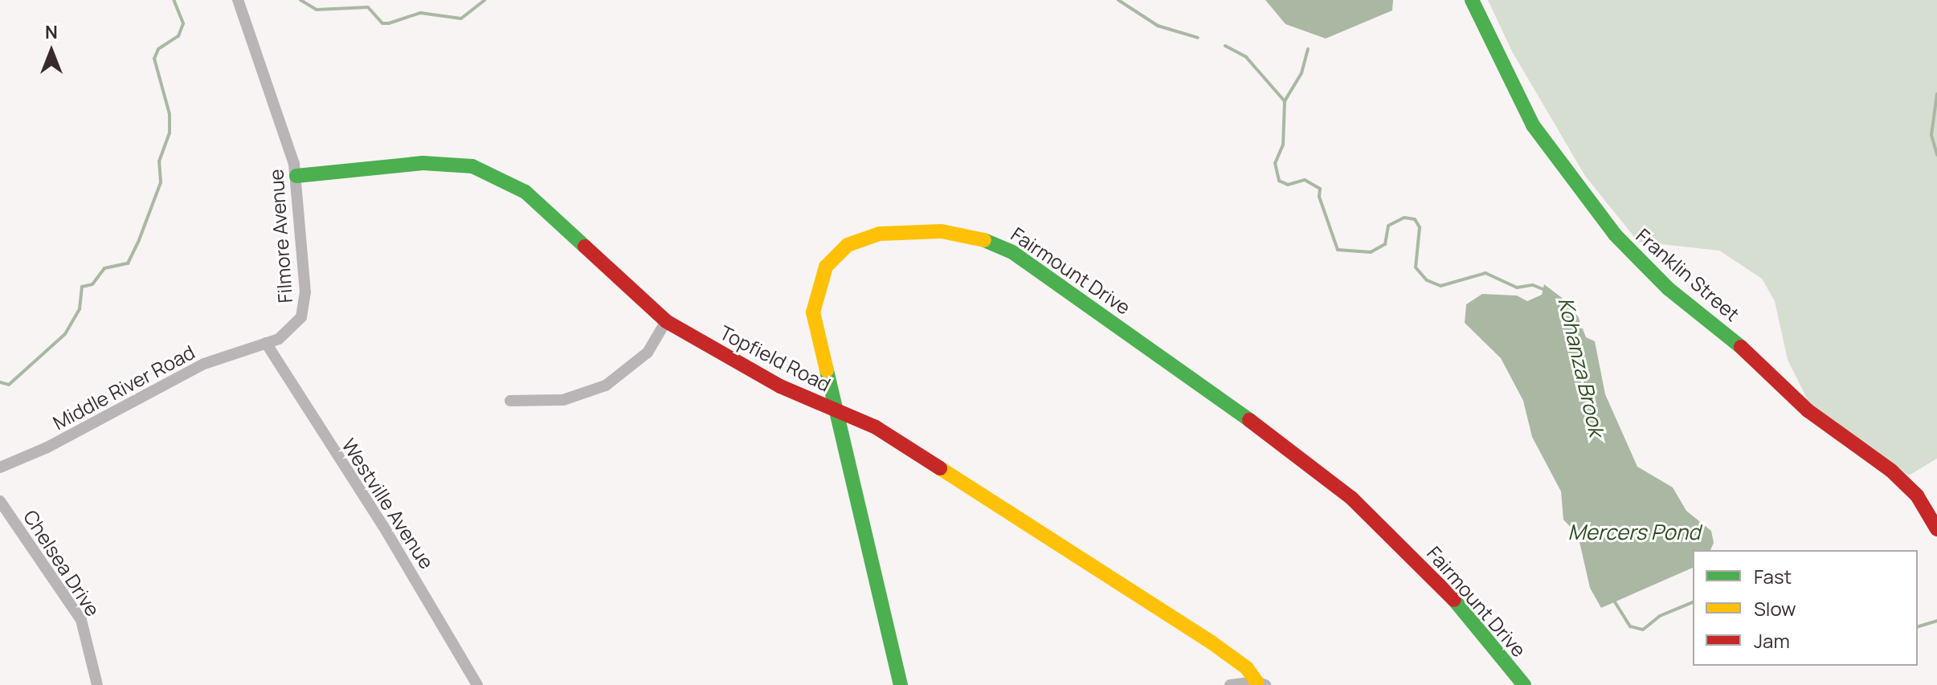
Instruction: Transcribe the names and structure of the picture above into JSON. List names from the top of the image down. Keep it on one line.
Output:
{"streets":{"street":["Filmore Avenue","Fairmount Drive","Franklin Street","Topfield Road","Middle River Road","Westville Avenue","Chelsea Drive"]},"crossings":[["Filmore Avenue","Topfield Road"],["Filmore Avenue","Middle River Road"],["Filmore Avenue","Westville Avenue"],["Fairmount Drive","Topfield Road"],["Middle River Road","Westville Avenue"]],"water":["Kohanza Brook","Mercers Pond"],"legend":["Fast","Slow","Jam"],"north":"top"}
